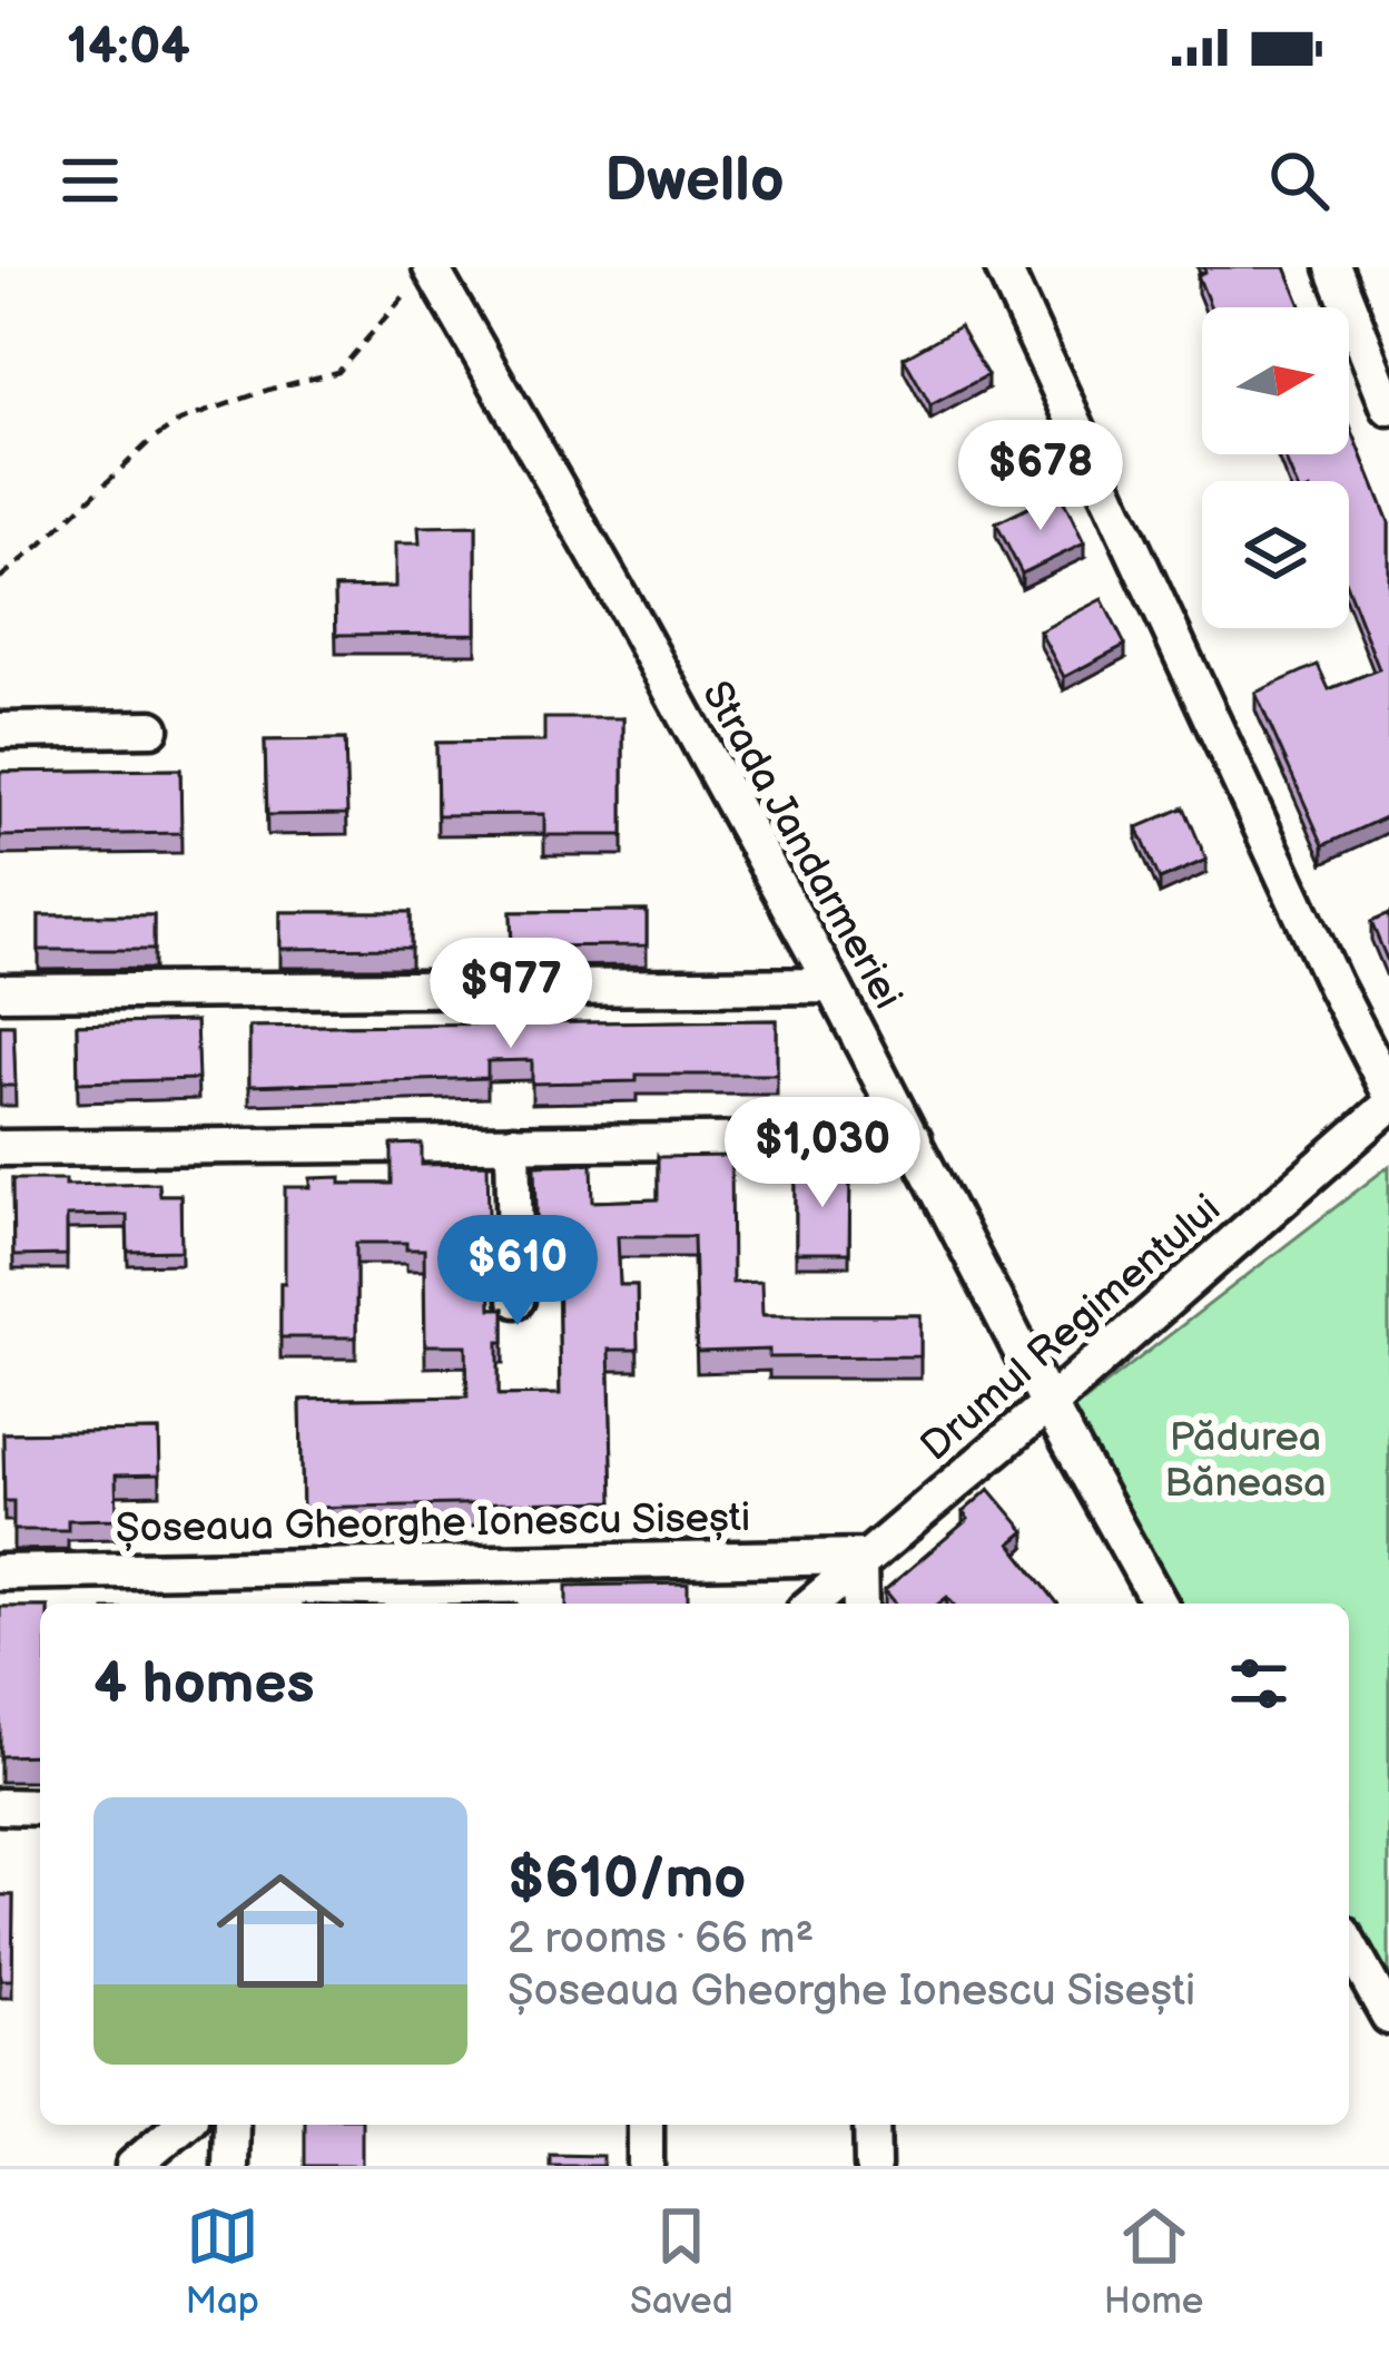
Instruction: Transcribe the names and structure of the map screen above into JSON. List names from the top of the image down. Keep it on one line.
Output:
{"streets":{"street":["Strada Jandarmeriei","Drumul Regimentului","Șoseaua Gheorghe Ionescu Sisești"]},"crossings":[["Strada Jandarmeriei","Drumul Regimentului"],["Drumul Regimentului","Șoseaua Gheorghe Ionescu Sisești"]],"parks":["Pădurea Băneasa"],"north":"right","page":{"status":"14:04","header":"Dwello","price":["$678","$977","$1,030","$610"],"heading":"4 homes","list":[{"name":"$610/mo","note":"2 rooms · 66 m² · Șoseaua Gheorghe Ionescu Sisești"}],"tabs":["Map","Saved","Home"]}}
